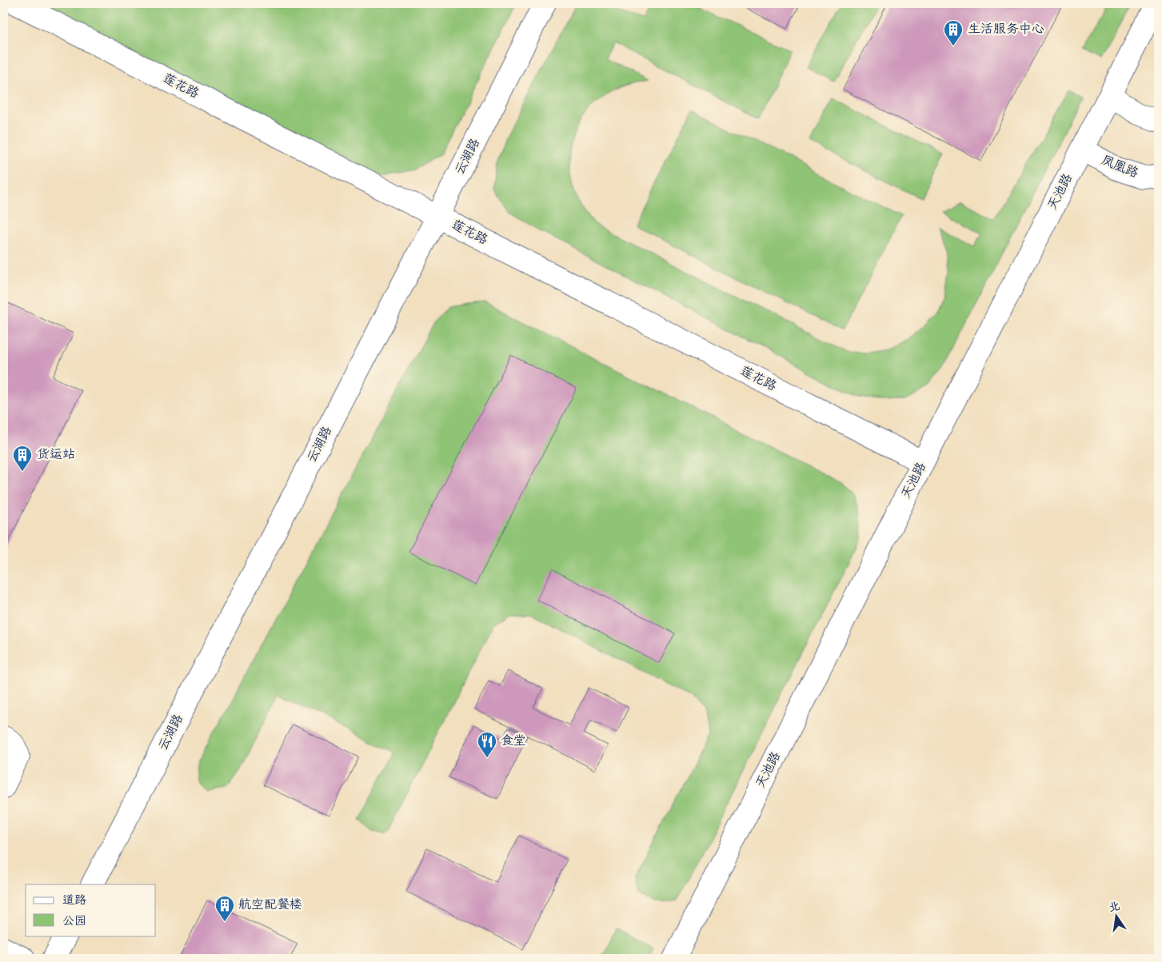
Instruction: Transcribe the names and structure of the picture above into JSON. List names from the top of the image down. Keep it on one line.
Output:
{"streets":{"street":["莲花路","云湖路","凤凰路","天池路"]},"crossings":[["莲花路","云湖路"],["莲花路","天池路"],["凤凰路","天池路"]],"places":{"building":["生活服务中心","货运站","航空配餐楼"],"restaurant":["食堂"]},"legend":["道路","公园"],"north":"top"}
